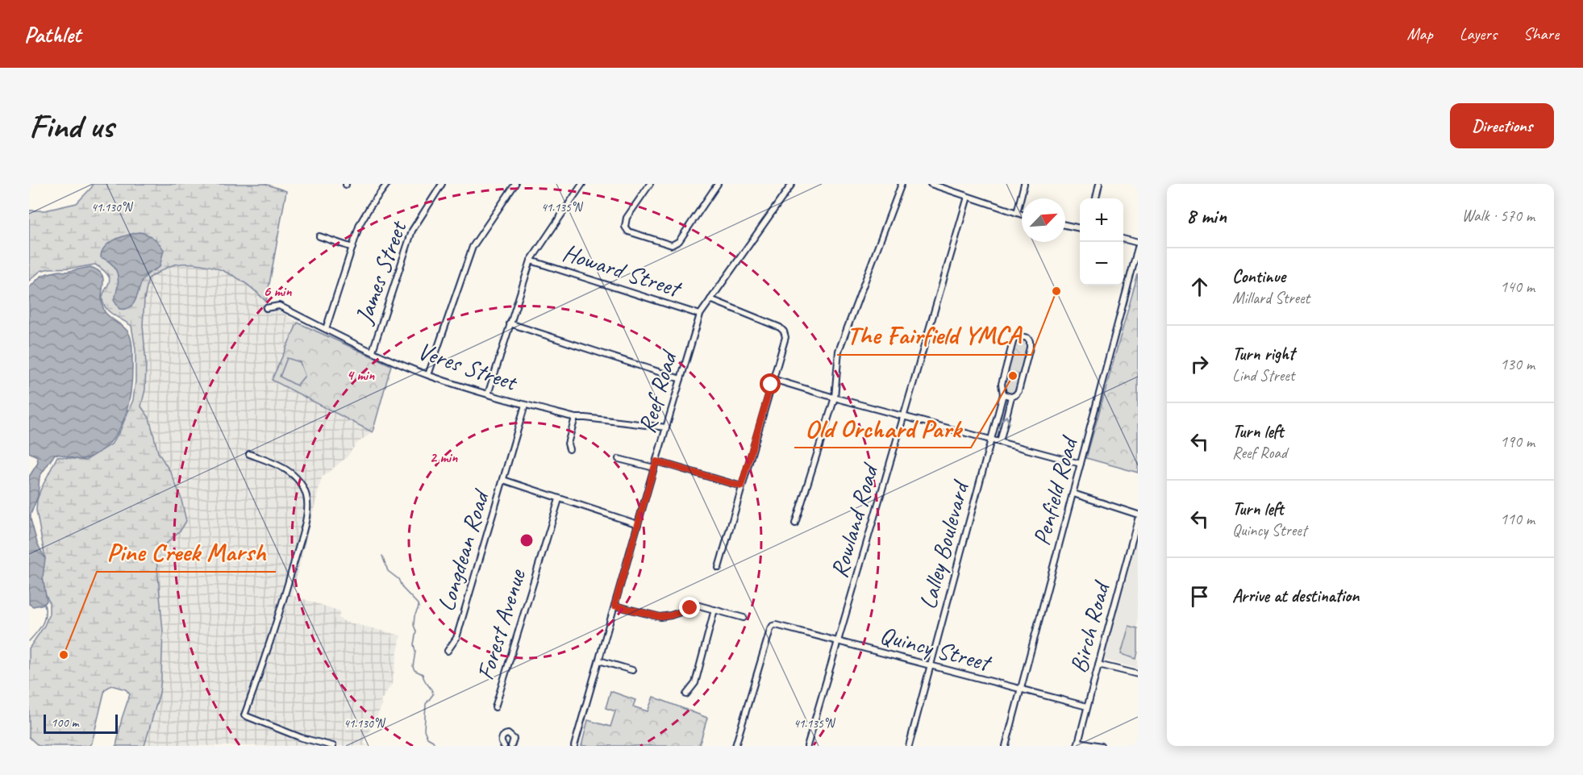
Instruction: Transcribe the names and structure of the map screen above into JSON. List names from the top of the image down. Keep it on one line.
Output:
{"streets":{"street":["Howard Street","James Street","Veres Street","Reef Road","Penfield Road","Rowland Road","Lalley Boulevard","Longdean Road","Forest Avenue","Birch Road","Quincy Street"]},"crossings":[["Howard Street","Reef Road"],["James Street","Veres Street"],["Veres Street","Reef Road"],["Veres Street","Longdean Road"],["Penfield Road","Quincy Street"],["Rowland Road","Quincy Street"],["Lalley Boulevard","Quincy Street"],["Birch Road","Quincy Street"]],"places":["The Fairfield YMCA","Old Orchard Park","Pine Creek Marsh"],"scale_bar":"100 m","north":"top right","page":{"header":"Pathlet","nav":["Map","Layers","Share"],"buttons":"Directions","title":"Find us","heading":["8 min","Walk · 570 m"],"map_buttons":["+","−"],"list":[["Continue","Millard Street","140 m"],["Turn right","Lind Street","130 m"],["Turn left","Reef Road","190 m"],["Turn left","Quincy Street","110 m"],"Arrive at destination"],"scale":"100 m"},"coordinates":["41.130°N","41.135°N"],"rings":["6 min","4 min","2 min"]}
